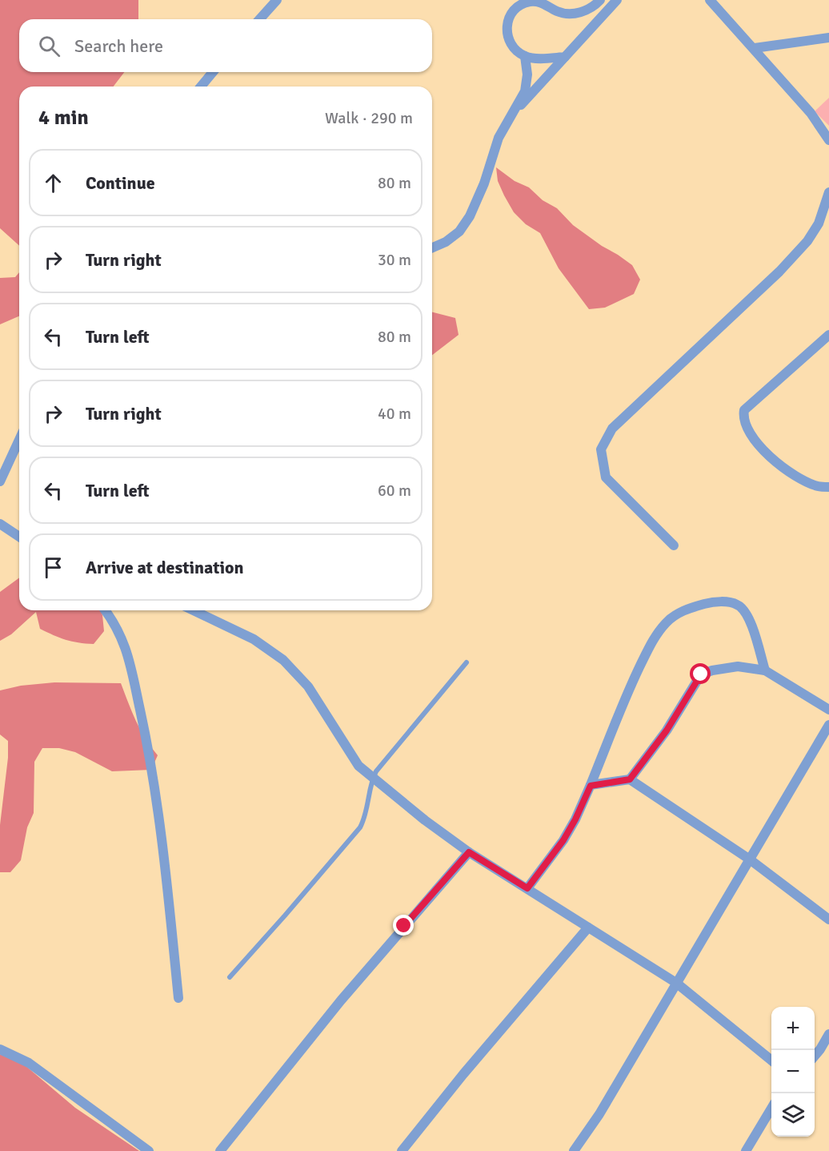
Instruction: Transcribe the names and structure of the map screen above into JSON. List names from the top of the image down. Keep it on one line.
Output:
{"page":{"search":"Search here","heading":["4 min","Walk · 290 m"],"list":[["Continue","80 m"],["Turn right","30 m"],["Turn left","80 m"],["Turn right","40 m"],["Turn left","60 m"],"Arrive at destination"],"map_buttons":["+","−"]}}
